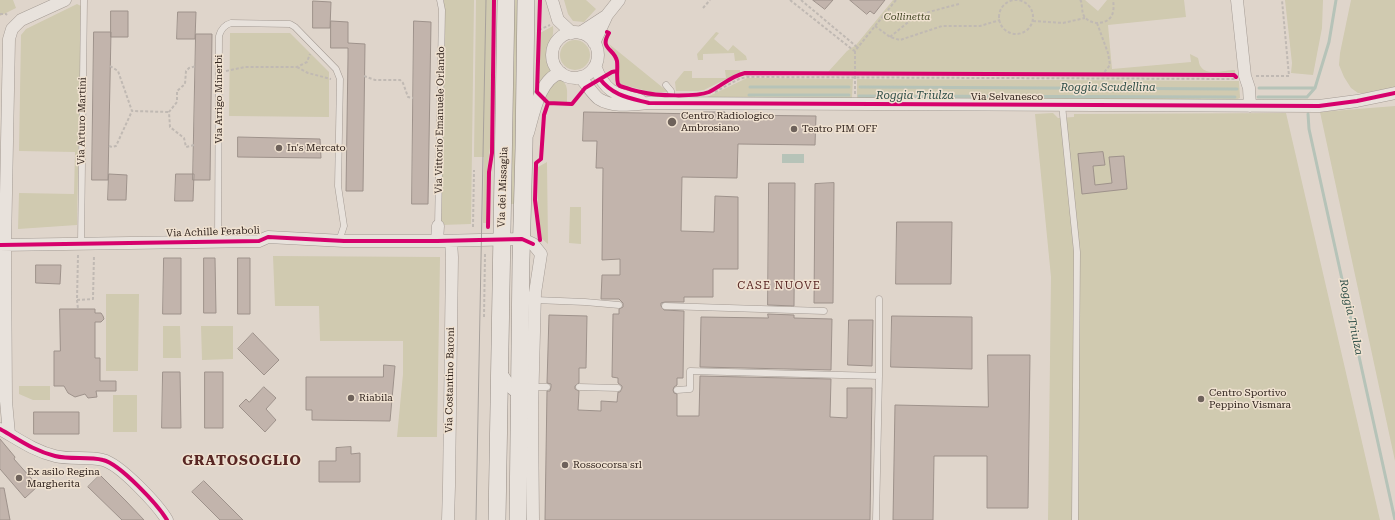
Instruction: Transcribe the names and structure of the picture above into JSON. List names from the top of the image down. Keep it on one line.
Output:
{"streets":{"main road":["Via dei Missaglia"],"street":["Via Selvanesco","Via Vittorio Emanuele Orlando","Via Achille Feraboli","Via Costantino Baroni"],"lane":["Via Arrigo Minerbi","Via Arturo Martini"]},"crossings":[["Via Arrigo Minerbi","Via Achille Feraboli"],["Via Vittorio Emanuele Orlando","Via Achille Feraboli"],["Via Arturo Martini","Via Achille Feraboli"],["Via dei Missaglia","Via Achille Feraboli"],["Via Achille Feraboli","Via Costantino Baroni"]],"districts":["CASE NUOVE","GRATOSOGLIO"],"water":["Roggia Scudellina","Roggia Triulza"],"parks":["Collinetta"],"places":["Centro Radiologico Ambrosiano","Teatro PIM OFF","In's Mercato","Riabila","Centro Sportivo Peppino Vismara","Rossocorsa srl","Ex asilo Regina Margherita"]}
